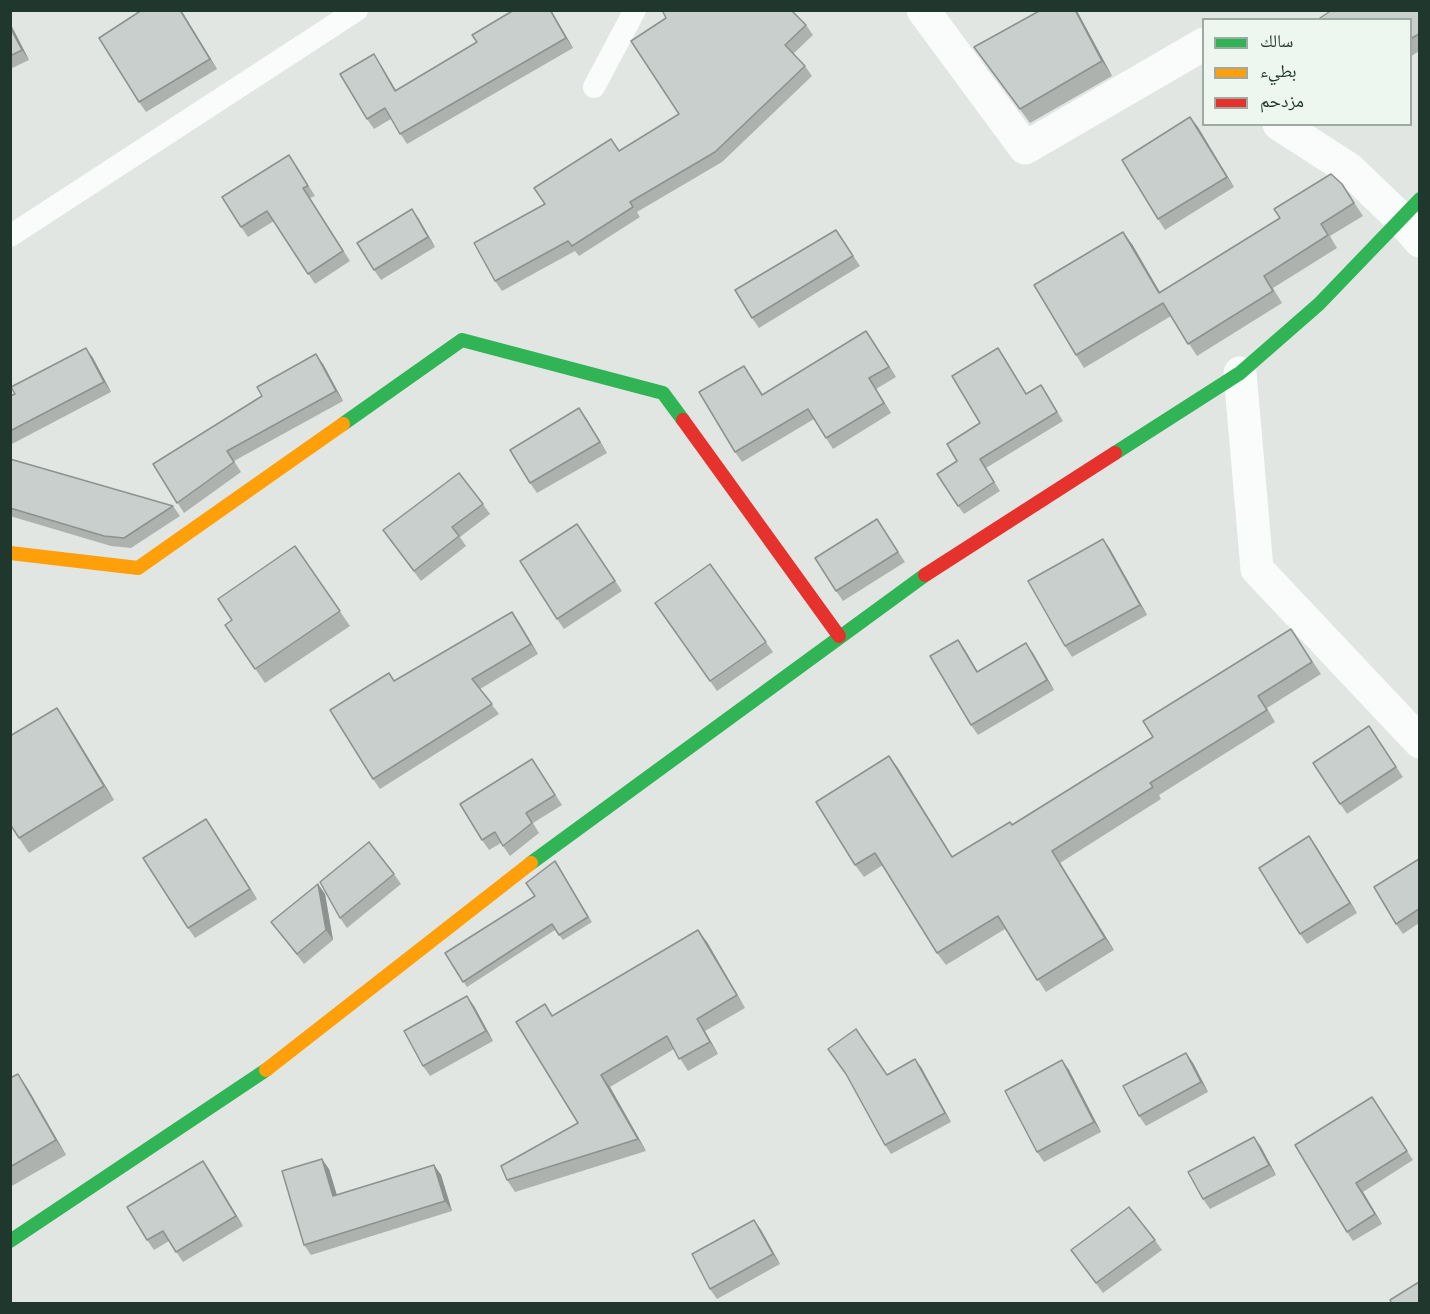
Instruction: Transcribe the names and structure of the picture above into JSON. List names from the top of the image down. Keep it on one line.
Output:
{"legend":["سالك","بطيء","مزدحم"]}
